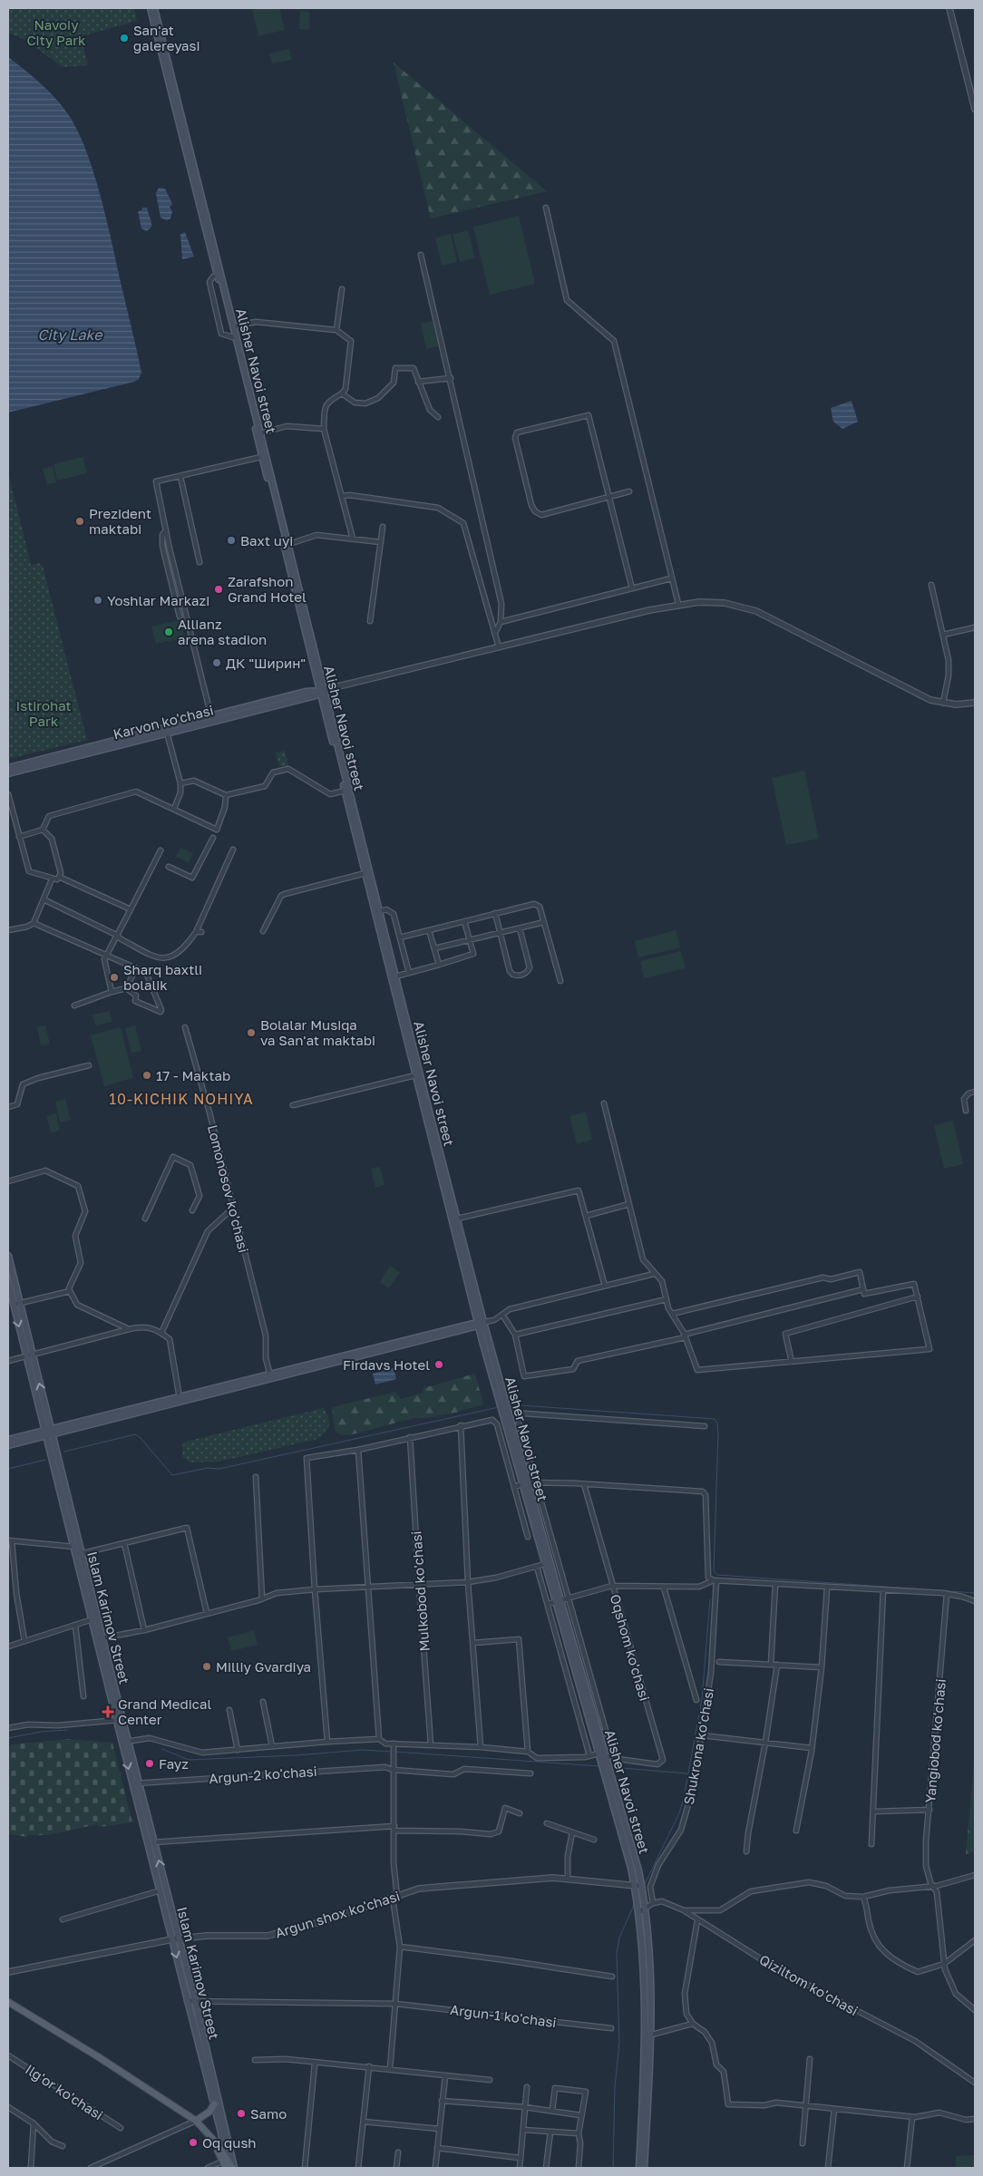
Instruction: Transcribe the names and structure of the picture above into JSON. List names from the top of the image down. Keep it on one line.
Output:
{"streets":{"main road":["Alisher Navoi street","Karvon ko'chasi","Islam Karimov Street"],"street":["Lomonosov ko'chasi","Mulkobod ko'chasi","Oqshom ko'chasi","Yangiobod ko'chasi","Shukrona ko'chasi","Argun-2 ko'chasi","Argun shox ko'chasi","Qiziltom ko'chasi","Argun-1 ko'chasi","Ilg'or ko'chasi"]},"crossings":[["Alisher Navoi street","Karvon ko'chasi"],["Alisher Navoi street","Argun shox ko'chasi"],["Islam Karimov Street","Argun-2 ko'chasi"],["Islam Karimov Street","Argun shox ko'chasi"],["Islam Karimov Street","Argun-1 ko'chasi"],["Shukrona ko'chasi","Qiziltom ko'chasi"]],"districts":["10-KICHIK NOHIYA"],"water":["City Lake"],"parks":["Navoiy City Park","Istirohat Park"],"places":{"other":["San'at galereyasi","Prezident maktabi","Baxt uyi","Zarafshon Grand Hotel","Yoshlar Markazi","Allianz arena stadion","ДК \"Ширин\"","Sharq baxtli bolalik","Bolalar Musiqa va San'at maktabi","17 - Maktab","Firdavs Hotel","Milliy Gvardiya","Fayz","Samo","Oq qush"],"health":["Grand Medical Center"]}}
